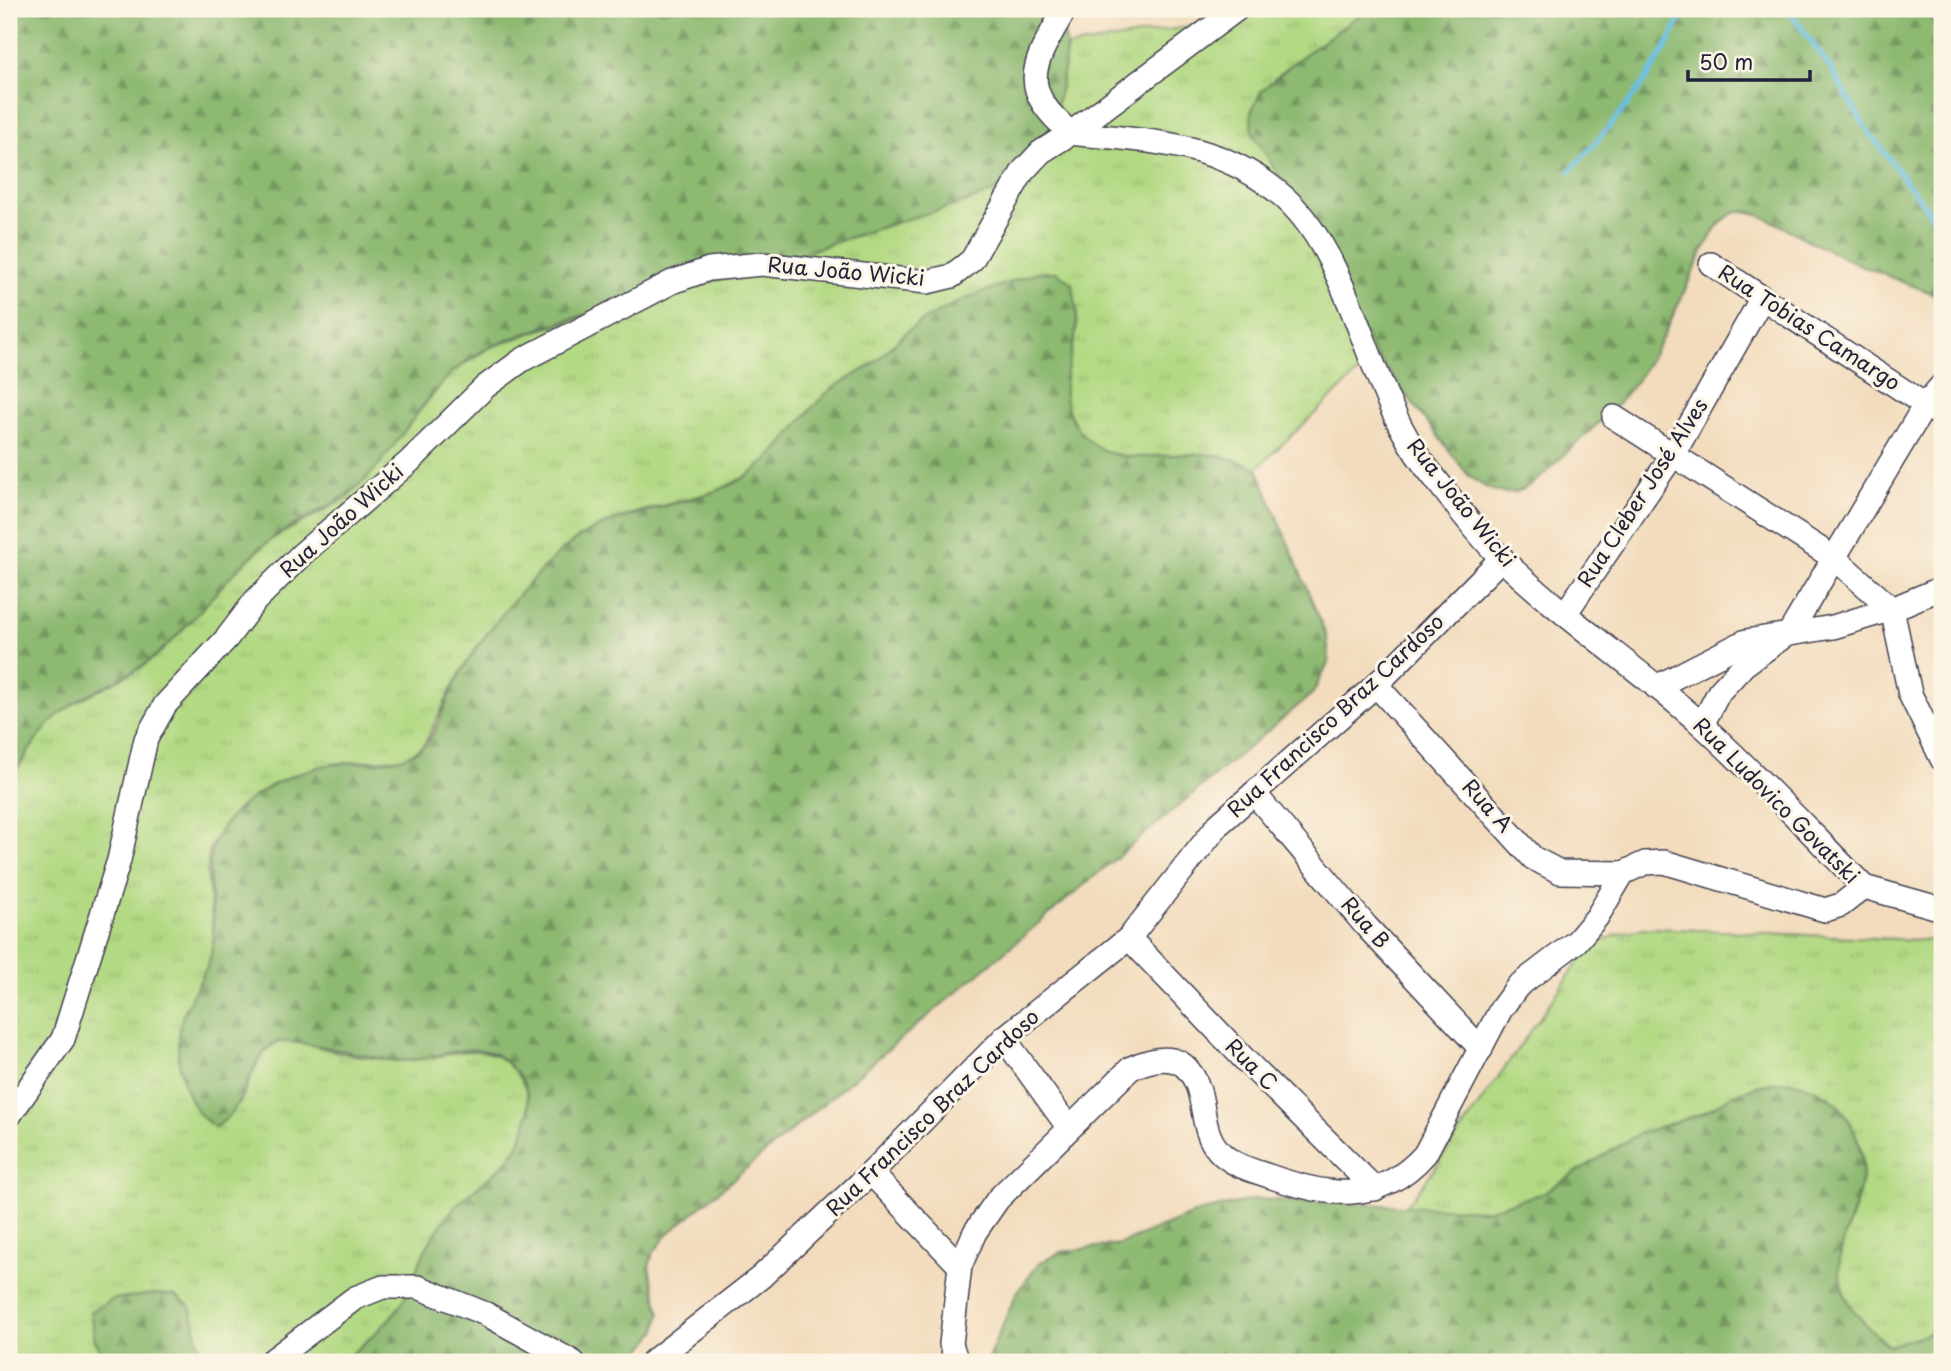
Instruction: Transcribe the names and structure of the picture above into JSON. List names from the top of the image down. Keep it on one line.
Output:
{"streets":{"street":["Rua João Wicki","Rua Tobias Camargo","Rua Cleber José Alves","Rua Francisco Braz Cardoso","Rua Ludovico Govatski","Rua A","Rua B","Rua C"]},"crossings":[["Rua João Wicki","Rua Cleber José Alves"],["Rua João Wicki","Rua Francisco Braz Cardoso"],["Rua João Wicki","Rua Ludovico Govatski"],["Rua Tobias Camargo","Rua Cleber José Alves"],["Rua Francisco Braz Cardoso","Rua A"],["Rua Francisco Braz Cardoso","Rua B"],["Rua Francisco Braz Cardoso","Rua C"],["Rua Ludovico Govatski","Rua A"]],"scale_bar":"50 m"}
